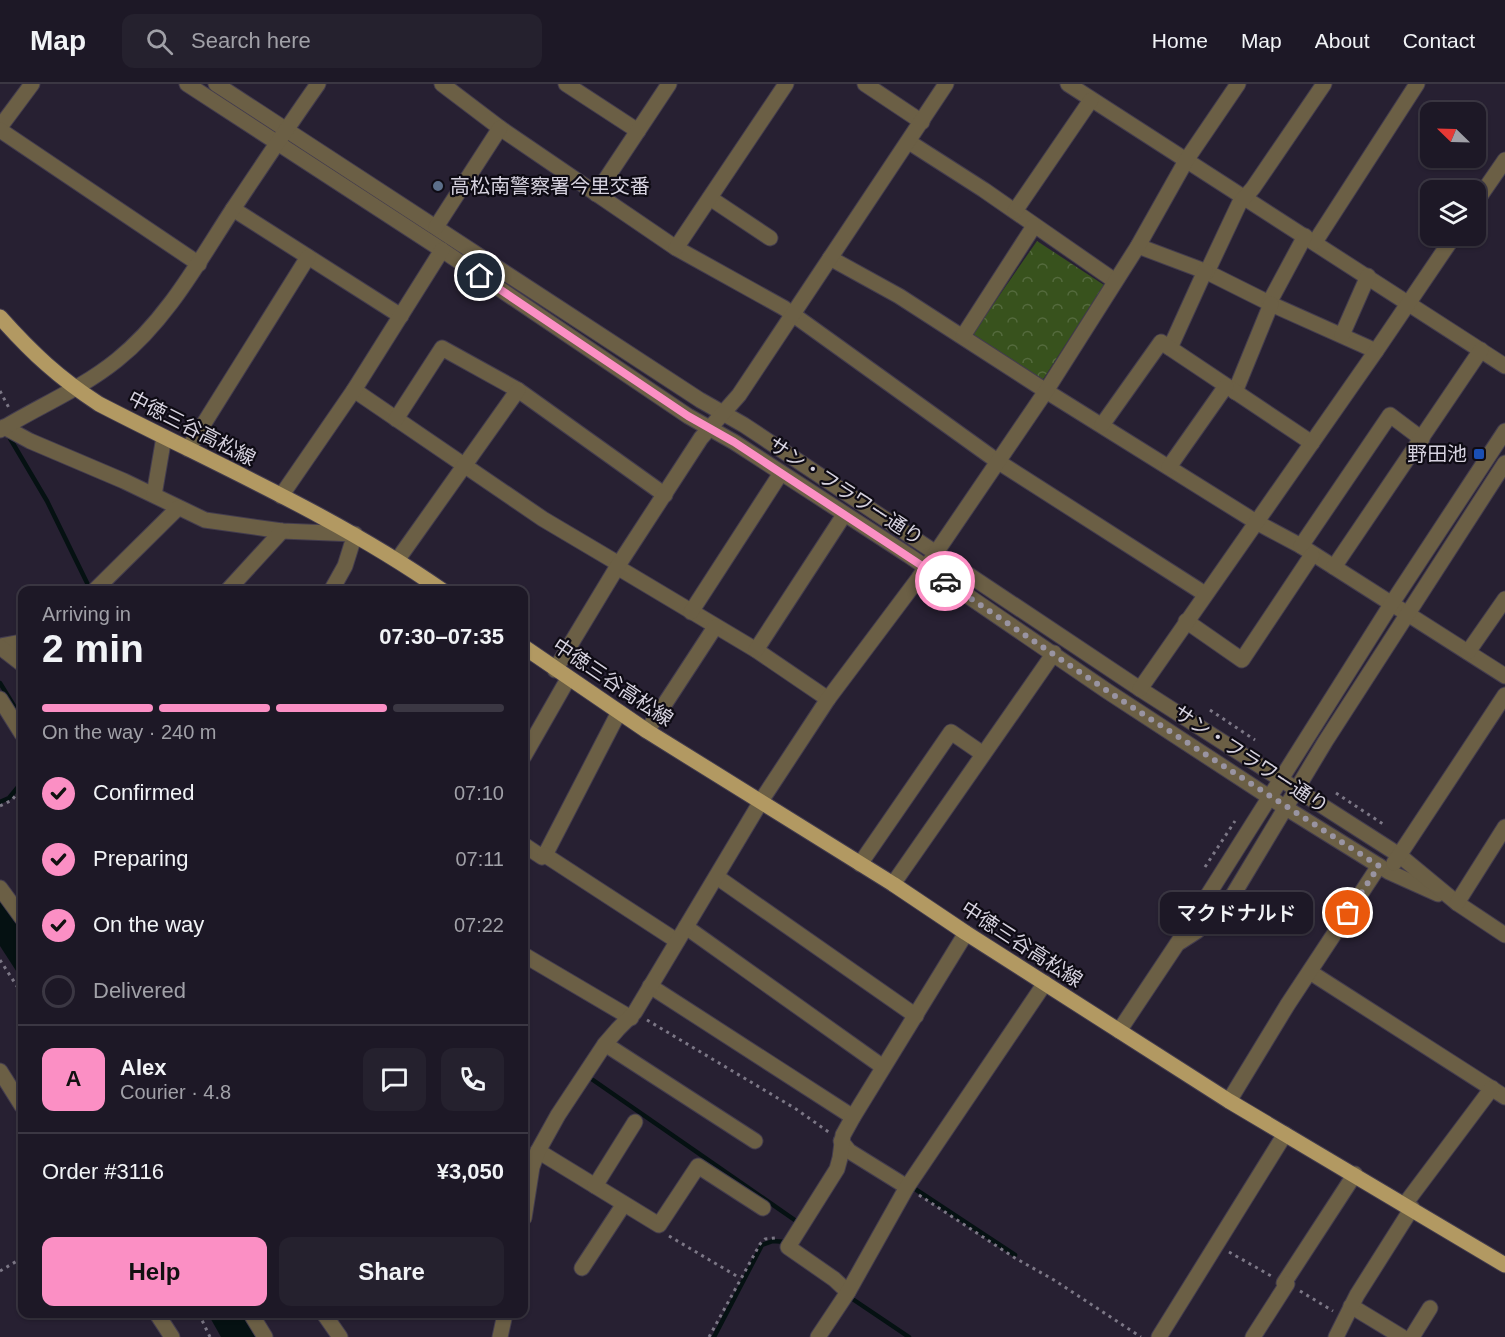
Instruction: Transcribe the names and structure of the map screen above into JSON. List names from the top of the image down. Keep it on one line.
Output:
{"streets":{"main road":["中徳三谷高松線"],"street":["サン・フラワー通り"]},"places":{"other":["高松南警察署今里交番","マクドナルド"],"transit":["野田池"]},"north":"top left","page":{"header":"Map","search":"Search here","nav":["Home","Map","About","Contact"],"heading":["2 min","Arriving in","07:30–07:35"],"panel":["Alex","Courier · 4.8","Order #3116","¥3,050"],"bar":"On the way · 240 m","list":[["Confirmed","07:10"],["Preparing","07:11"],["On the way","07:22"],"Delivered"],"bubble":"マクドナルド","round":"A","buttons":["Help","Share"]}}
